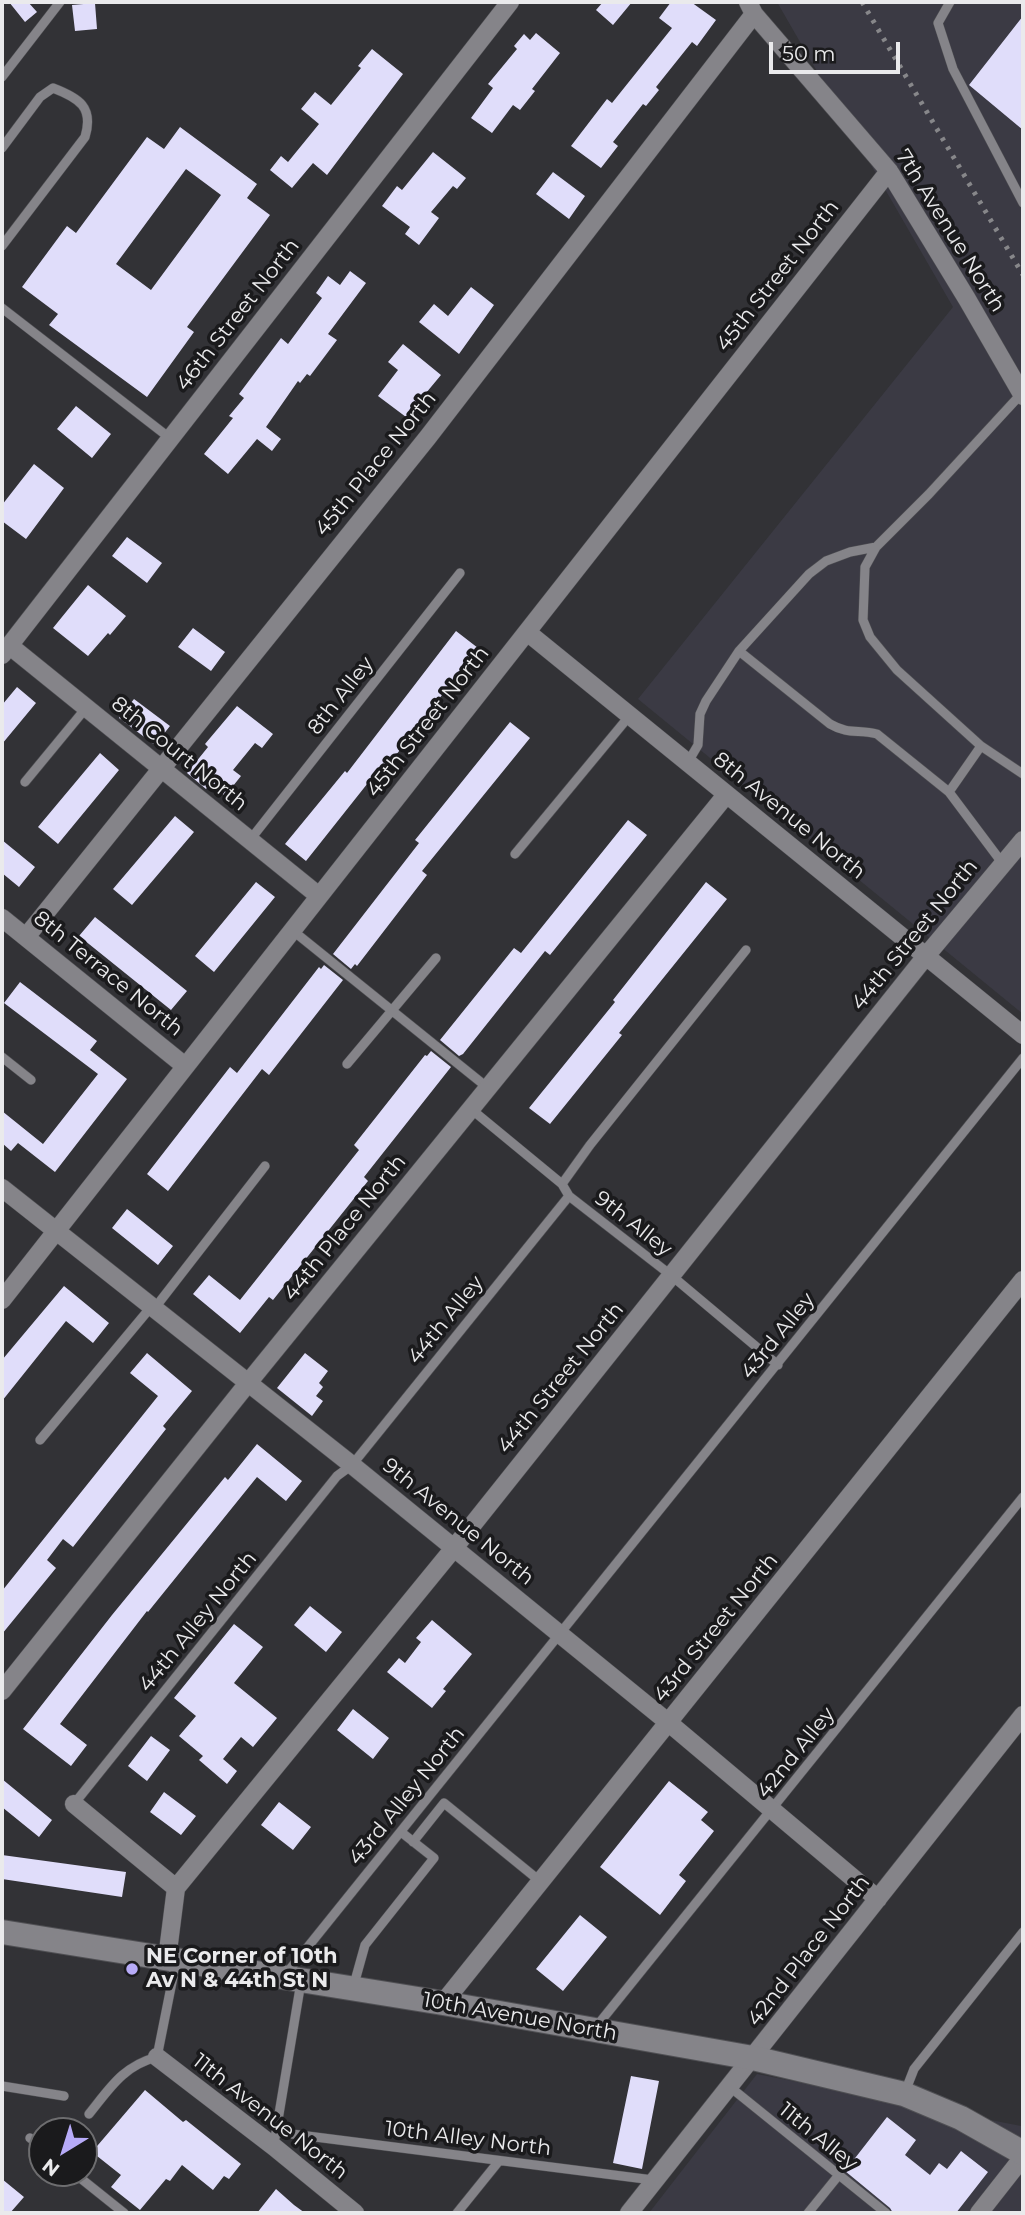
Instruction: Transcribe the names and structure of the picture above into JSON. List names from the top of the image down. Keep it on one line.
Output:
{"streets":{"street":["7th Avenue North","45th Street North","46th Street North","45th Place North","8th Court North","8th Avenue North","44th Street North","8th Terrace North","44th Place North","9th Avenue North","43rd Street North","42nd Place North","10th Avenue North","11th Avenue North"],"lane":["8th Alley","9th Alley","44th Alley","43rd Alley","44th Alley North","42nd Alley","43rd Alley North","11th Alley","10th Alley North"]},"crossings":[["7th Avenue North","45th Street North"],["7th Avenue North","45th Place North"],["45th Street North","8th Court North"],["45th Street North","8th Avenue North"],["45th Street North","8th Terrace North"],["45th Street North","9th Avenue North"],["46th Street North","8th Court North"],["45th Place North","8th Court North"],["45th Place North","8th Terrace North"],["8th Alley","8th Court North"],["8th Avenue North","44th Street North"],["8th Avenue North","44th Place North"],["44th Street North","9th Alley"],["44th Street North","9th Avenue North"],["9th Alley","44th Place North"],["9th Alley","44th Alley"],["9th Alley","43rd Alley"],["44th Place North","9th Avenue North"],["44th Alley","9th Avenue North"],["44th Alley","44th Alley North"],["43rd Alley","9th Avenue North"],["43rd Alley","43rd Alley North"],["9th Avenue North","44th Alley North"],["9th Avenue North","43rd Street North"],["9th Avenue North","42nd Alley"],["9th Avenue North","43rd Alley North"],["9th Avenue North","42nd Place North"],["43rd Street North","10th Avenue North"],["42nd Alley","10th Avenue North"],["43rd Alley North","10th Avenue North"],["43rd Alley North","11th Avenue North"],["43rd Alley North","10th Alley North"],["42nd Place North","10th Avenue North"],["42nd Place North","11th Alley"],["42nd Place North","10th Alley North"],["11th Avenue North","10th Alley North"]],"places":["NE Corner of 10th Av N & 44th St N"],"scale_bar":"50 m","north":"bottom left"}
